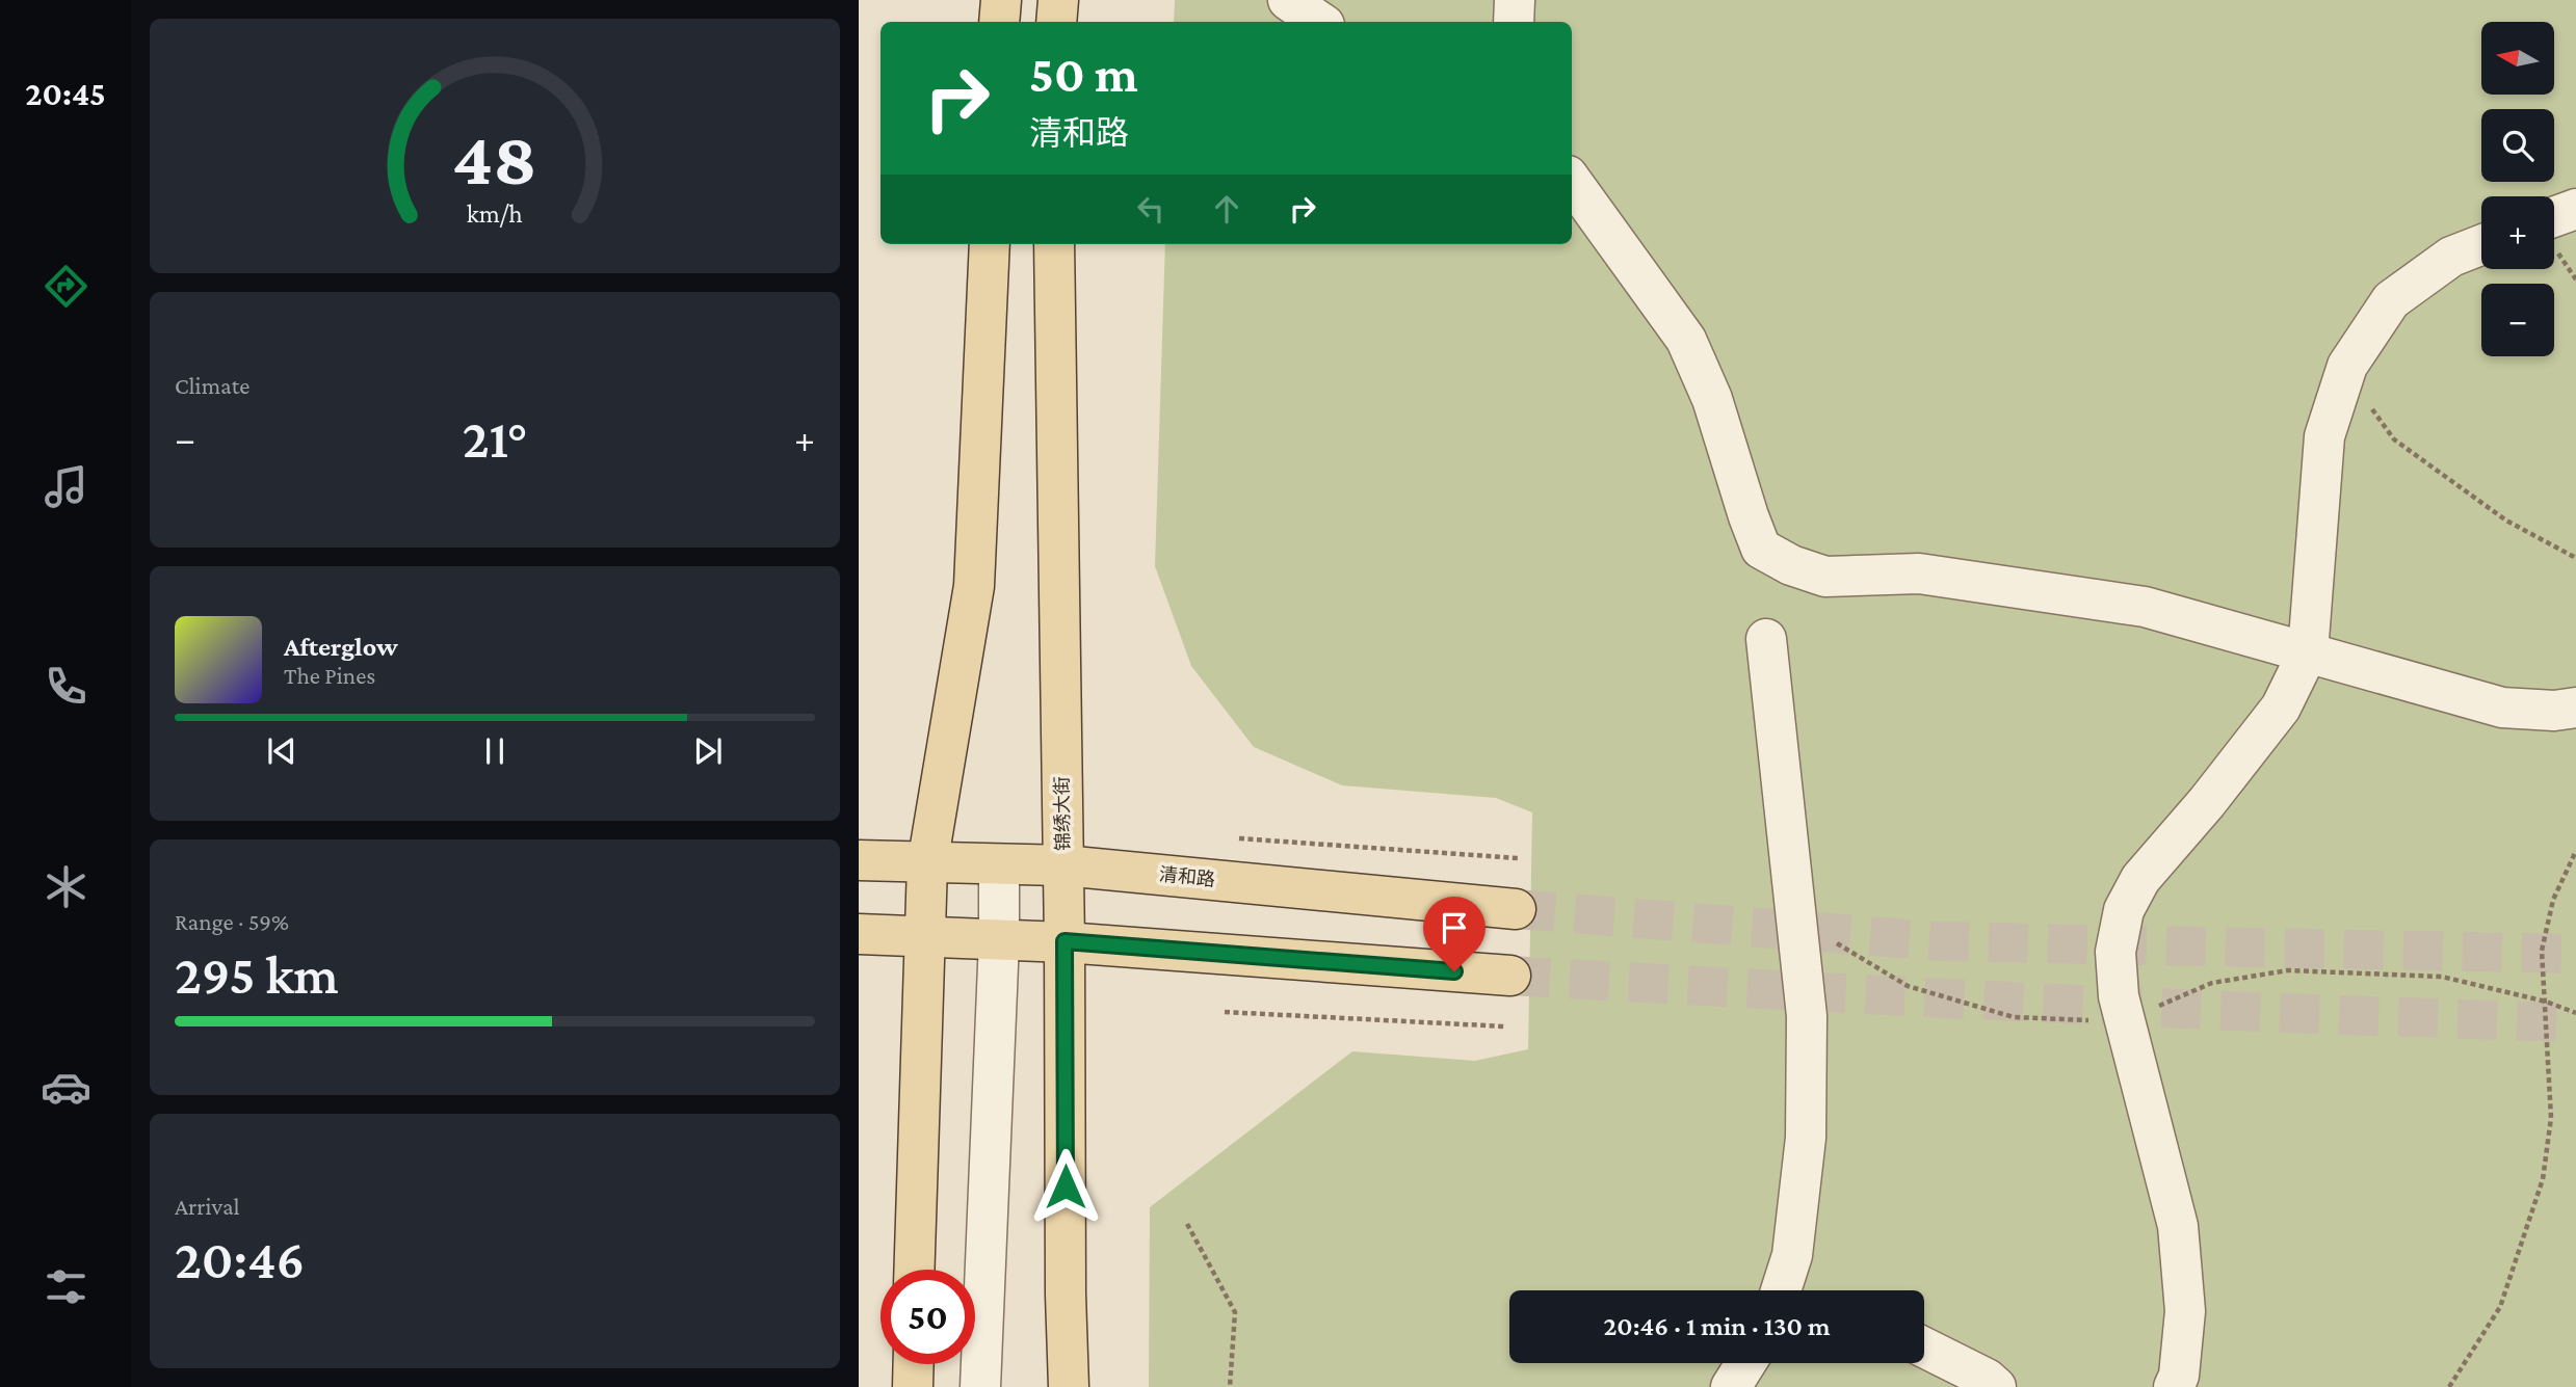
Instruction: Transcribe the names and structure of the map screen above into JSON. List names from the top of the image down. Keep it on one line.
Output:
{"streets":{"main road":["锦绣大街","清和路"]},"crossings":[["锦绣大街","清和路"]],"north":"left","page":{"tabs":"20:45","map_buttons":["+","−"],"turn":["50 m","清和路"],"tile":["Climate",["Range · 59%","295 km"],["Arrival","20:46"]],"heat":["−","21°","+"],"song":["Afterglow","The Pines"],"limit":"50","trip":"20:46 · 1 min · 130 m","gauge":["48","km/h"]}}
